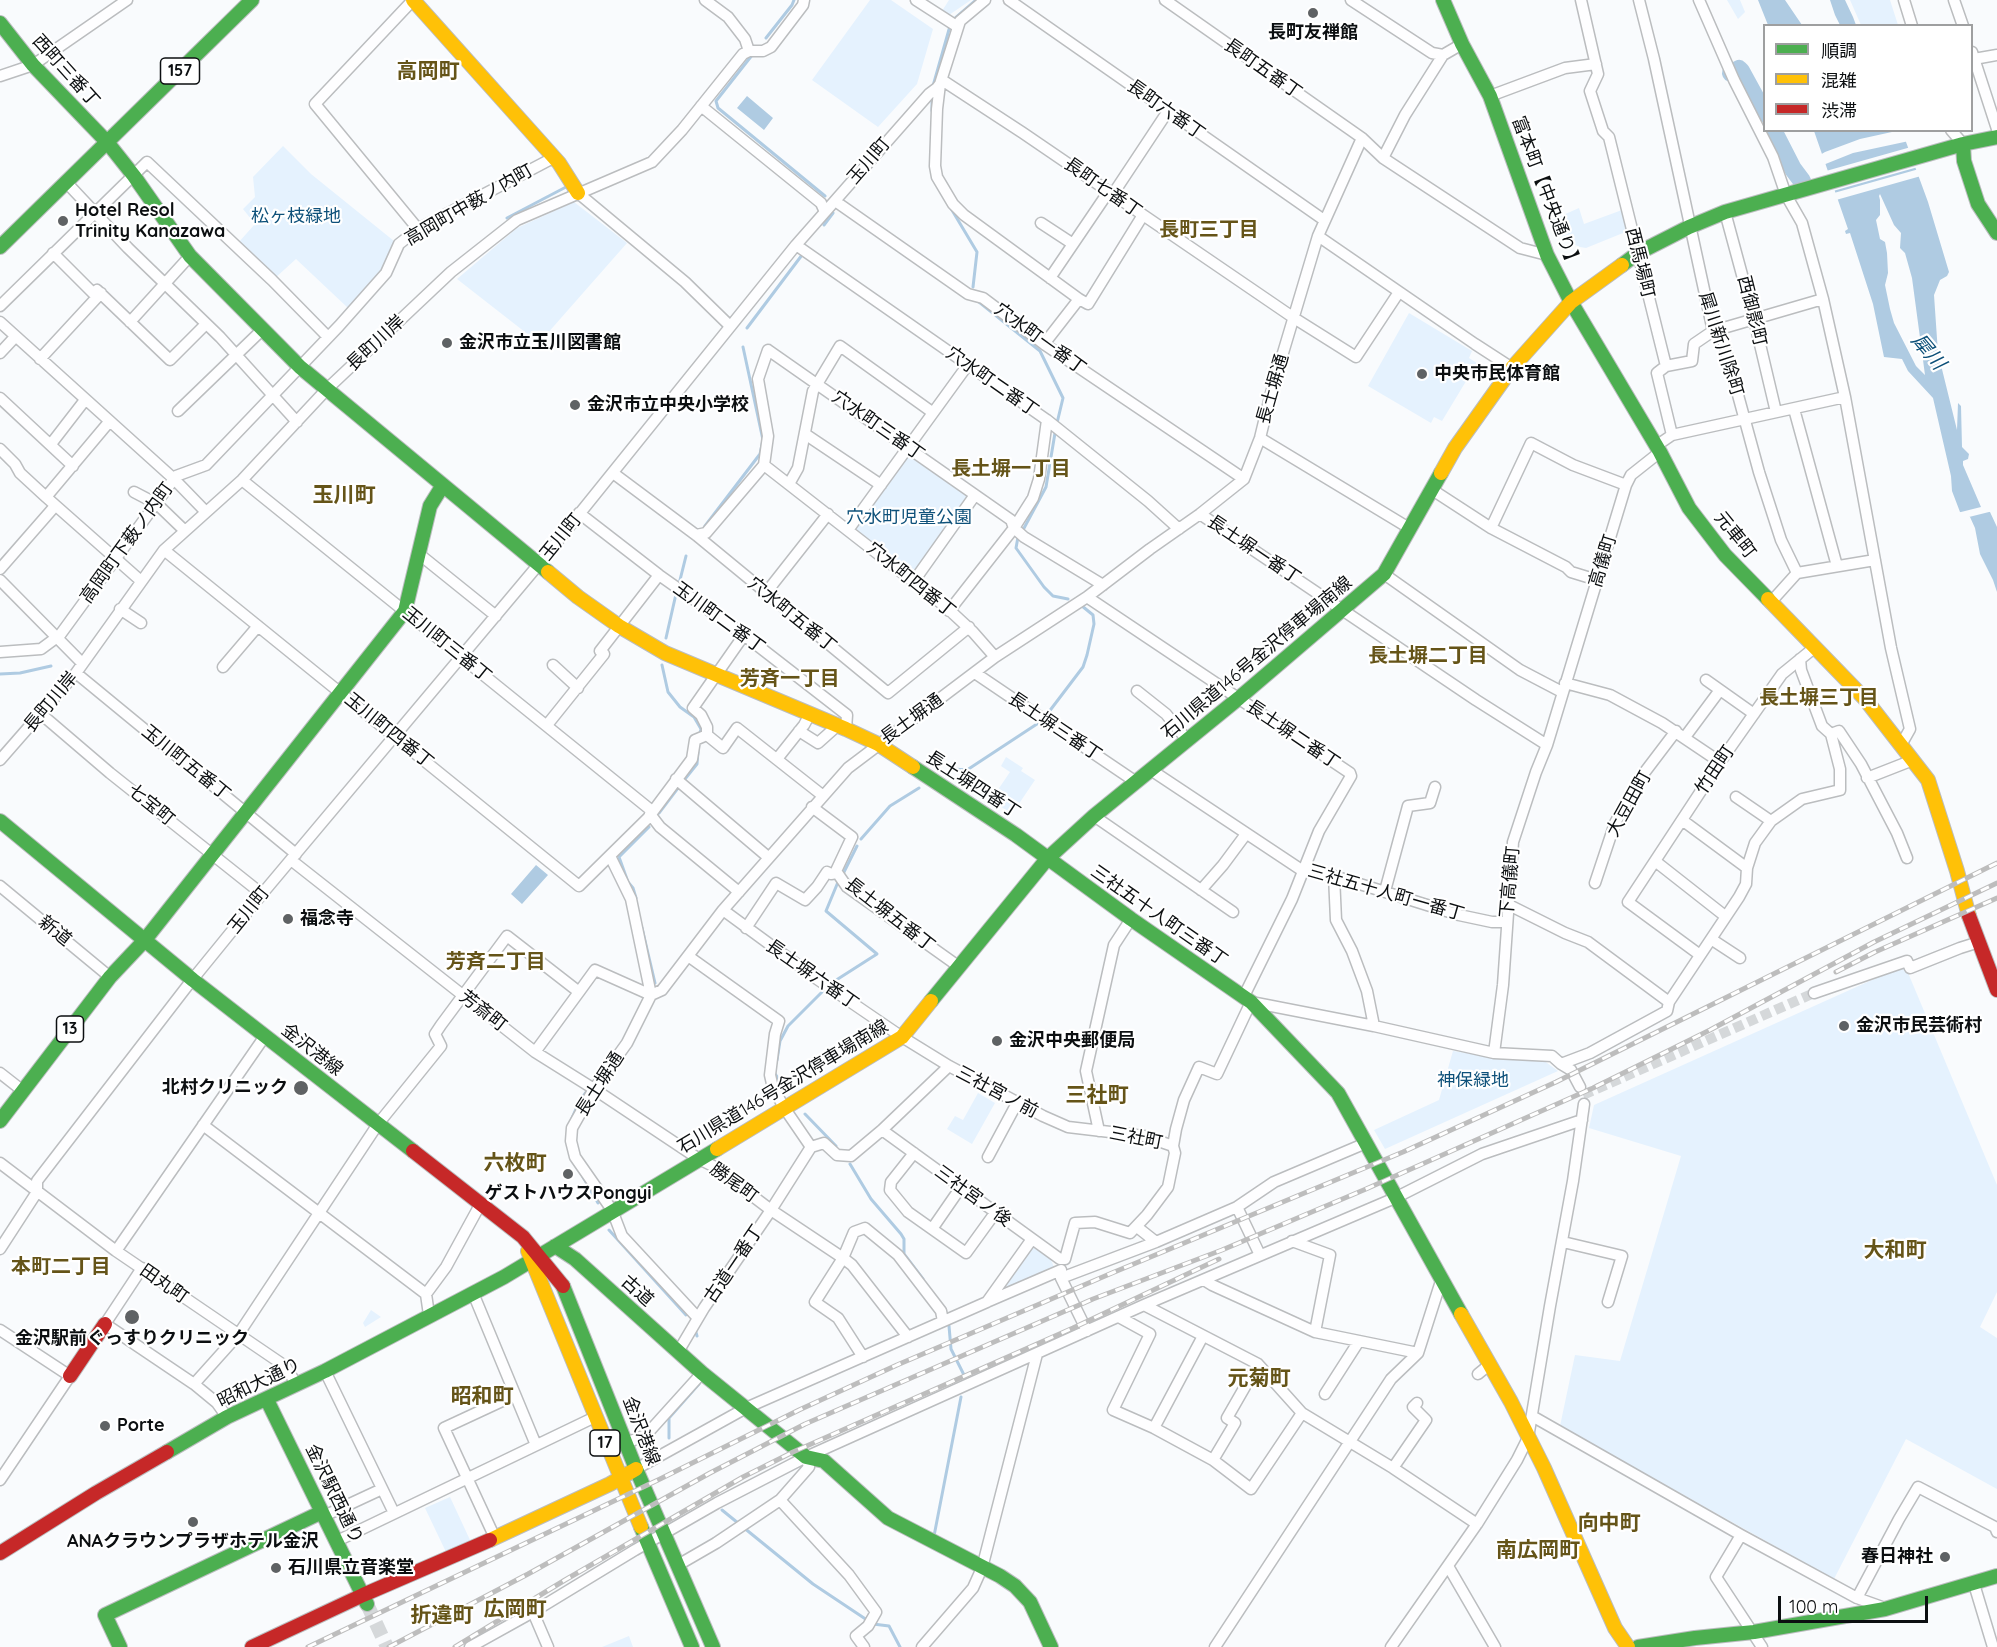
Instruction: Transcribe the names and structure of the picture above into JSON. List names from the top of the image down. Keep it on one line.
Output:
{"streets":{"main road":["西町三番丁","157","富本町【中央通り】","元車町","石川県道146号金沢停車場南線","長土塀四番丁","三社五十人町三番丁","13","金沢港線","古道","昭和大通り","17","金沢駅西通り"],"street":["長町五番丁","長町六番丁","玉川町","長町七番丁","高岡町中薮ノ内町","西馬場町","西御影町","穴水町一番丁","長町川岸","犀川新川除町","穴水町二番丁","長土塀通","穴水町三番丁","高岡町下薮ノ内町","長土塀一番丁","高儀町","穴水町四番丁","穴水町五番丁","玉川町二番丁","玉川町三番丁","長土塀三番丁","玉川町四番丁","長土塀二番丁","玉川町五番丁","竹田町","大豆田町","七宝町","下高儀町","三社五十人町一番丁","長土塀五番丁","新道","長土塀六番丁","芳斎町","三社宮ノ前","三社町","勝尾町","三社宮ノ後","古道一番丁","田丸町"]},"crossings":[["長町五番丁","富本町【中央通り】"],["長町五番丁","長土塀通"],["西町三番丁","157"],["西町三番丁","高岡町中薮ノ内町"],["西町三番丁","長町川岸"],["西町三番丁","高岡町下薮ノ内町"],["西町三番丁","長土塀四番丁"],["長町六番丁","長土塀通"],["玉川町","長町七番丁"],["玉川町","穴水町一番丁"],["玉川町","穴水町二番丁"],["玉川町","穴水町五番丁"],["玉川町","玉川町二番丁"],["玉川町","玉川町三番丁"],["玉川町","玉川町四番丁"],["玉川町","玉川町五番丁"],["玉川町","長土塀四番丁"],["玉川町","七宝町"],["玉川町","芳斎町"],["玉川町","金沢港線"],["玉川町","田丸町"],["玉川町","17"],["長町七番丁","長土塀通"],["富本町【中央通り】","元車町"],["富本町【中央通り】","石川県道146号金沢停車場南線"],["高岡町中薮ノ内町","高岡町下薮ノ内町"],["西馬場町","石川県道146号金沢停車場南線"],["西御影町","石川県道146号金沢停車場南線"],["穴水町一番丁","長土塀通"],["長町川岸","玉川町三番丁"],["長町川岸","玉川町四番丁"],["長町川岸","玉川町五番丁"],["長町川岸","七宝町"],["犀川新川除町","石川県道146号金沢停車場南線"],["穴水町二番丁","長土塀通"],["長土塀通","穴水町三番丁"],["長土塀通","長土塀一番丁"],["長土塀通","穴水町四番丁"],["長土塀通","玉川町三番丁"],["長土塀通","石川県道146号金沢停車場南線"],["長土塀通","長土塀三番丁"],["長土塀通","長土塀二番丁"],["長土塀通","長土塀四番丁"],["長土塀通","長土塀五番丁"],["長土塀通","長土塀六番丁"],["長土塀通","芳斎町"],["長土塀通","勝尾町"],["長土塀通","古道一番丁"],["穴水町三番丁","穴水町四番丁"],["元車町","高儀町"],["元車町","石川県道146号金沢停車場南線"],["元車町","竹田町"],["長土塀一番丁","石川県道146号金沢停車場南線"],["長土塀一番丁","下高儀町"],["高儀町","下高儀町"],["穴水町四番丁","穴水町五番丁"],["玉川町二番丁","長土塀四番丁"],["石川県道146号金沢停車場南線","長土塀三番丁"],["石川県道146号金沢停車場南線","長土塀二番丁"],["石川県道146号金沢停車場南線","長土塀四番丁"],["石川県道146号金沢停車場南線","三社五十人町一番丁"],["石川県道146号金沢停車場南線","長土塀五番丁"],["石川県道146号金沢停車場南線","三社五十人町三番丁"],["石川県道146号金沢停車場南線","長土塀六番丁"],["石川県道146号金沢停車場南線","金沢港線"],["石川県道146号金沢停車場南線","三社宮ノ前"],["石川県道146号金沢停車場南線","勝尾町"],["石川県道146号金沢停車場南線","古道"],["石川県道146号金沢停車場南線","昭和大通り"],["長土塀二番丁","三社五十人町一番丁"],["玉川町五番丁","芳斎町"],["長土塀四番丁","三社五十人町三番丁"],["下高儀町","三社五十人町一番丁"],["新道","13"],["長土塀六番丁","三社宮ノ前"],["芳斎町","勝尾町"],["13","17"],["金沢港線","昭和大通り"],["金沢港線","17"],["三社宮ノ前","三社町"],["勝尾町","古道一番丁"],["古道一番丁","古道"],["田丸町","昭和大通り"],["昭和大通り","金沢駅西通り"]],"districts":["高岡町","長町三丁目","長土塀一丁目","玉川町","長土塀二丁目","芳斉一丁目","長土塀三丁目","芳斉二丁目","三社町","六枚町","大和町","本町二丁目","元菊町","昭和町","向中町","南広岡町","広岡町","折違町"],"water":["犀川"],"parks":["松ヶ枝緑地","穴水町児童公園","神保緑地"],"places":["長町友禅館","Hotel Resol Trinity Kanazawa","金沢市立玉川図書館","中央市民体育館","金沢市立中央小学校","福念寺","金沢市民芸術村","金沢中央郵便局","北村クリニック","ゲストハウスPongyi","金沢駅前ぐっすりクリニック","Porte","ANAクラウンプラザホテル金沢","春日神社","石川県立音楽堂"],"legend":["順調","混雑","渋滞"],"scale_bar":"100 m"}
